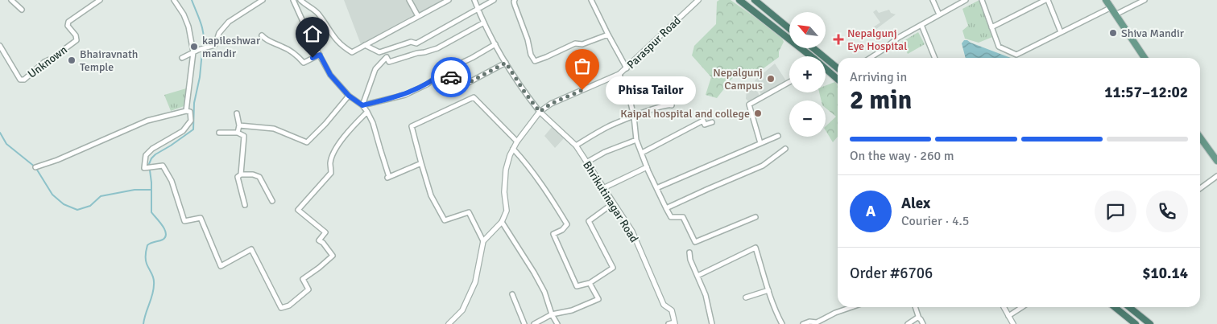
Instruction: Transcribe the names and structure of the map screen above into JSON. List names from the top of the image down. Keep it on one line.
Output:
{"streets":{"street":["Paraspur Road","Unknown","Bhrikutinagar Road"]},"crossings":[["Paraspur Road","Bhrikutinagar Road"]],"places":{"other":["Shiva Mandir","kapileshwar mandir","Bhairavnath Temple","Nepalgunj Campus","Phisa Tailor","Kaipal hospital and college"],"health":["Nepalgunj Eye Hospital"]},"north":"top left","page":{"map_buttons":["+","−"],"heading":["2 min","Arriving in","11:57–12:02"],"panel":["Alex","Courier · 4.5","Order #6706","$10.14"],"bubble":"Phisa Tailor","bar":"On the way · 260 m","round":"A"}}
